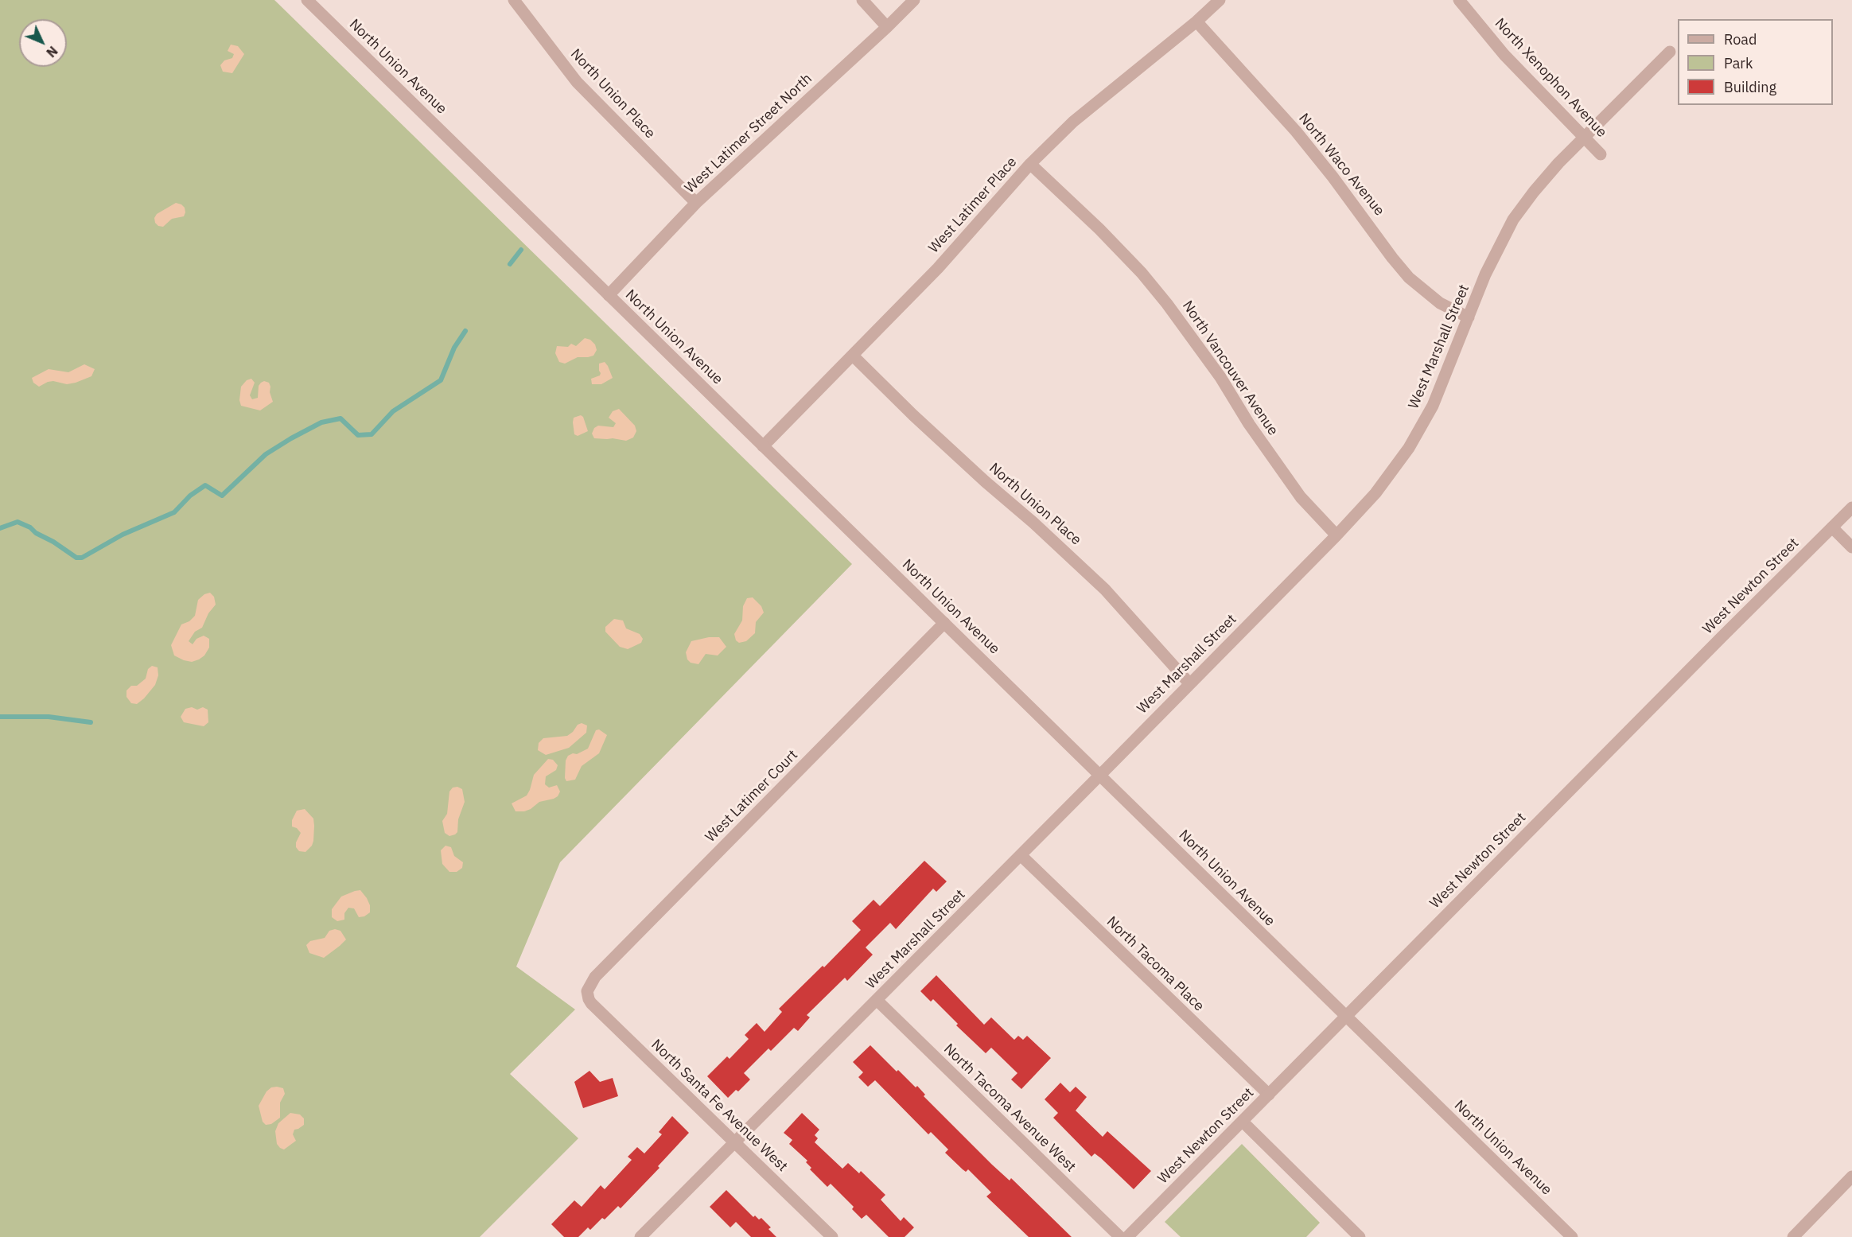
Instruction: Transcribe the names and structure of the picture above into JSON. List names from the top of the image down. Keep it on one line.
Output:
{"streets":{"street":["North Union Avenue","North Xenophon Avenue","North Union Place","West Latimer Street North","North Waco Avenue","West Latimer Place","West Marshall Street","North Vancouver Avenue","West Newton Street","West Latimer Court","North Tacoma Place","North Santa Fe Avenue West","North Tacoma Avenue West"]},"crossings":[["North Union Avenue","West Latimer Street North"],["North Union Avenue","West Latimer Place"],["North Union Avenue","West Marshall Street"],["North Union Avenue","West Newton Street"],["North Union Avenue","West Latimer Court"],["North Xenophon Avenue","West Marshall Street"],["North Union Place","West Latimer Street North"],["North Union Place","West Latimer Place"],["North Union Place","West Marshall Street"],["North Waco Avenue","West Latimer Place"],["North Waco Avenue","West Marshall Street"],["West Latimer Place","North Vancouver Avenue"],["West Marshall Street","North Vancouver Avenue"],["West Marshall Street","North Tacoma Place"],["West Marshall Street","North Santa Fe Avenue West"],["West Marshall Street","North Tacoma Avenue West"],["West Newton Street","North Tacoma Place"],["West Latimer Court","North Santa Fe Avenue West"]],"legend":["Road","Park","Building"],"north":"bottom right"}
